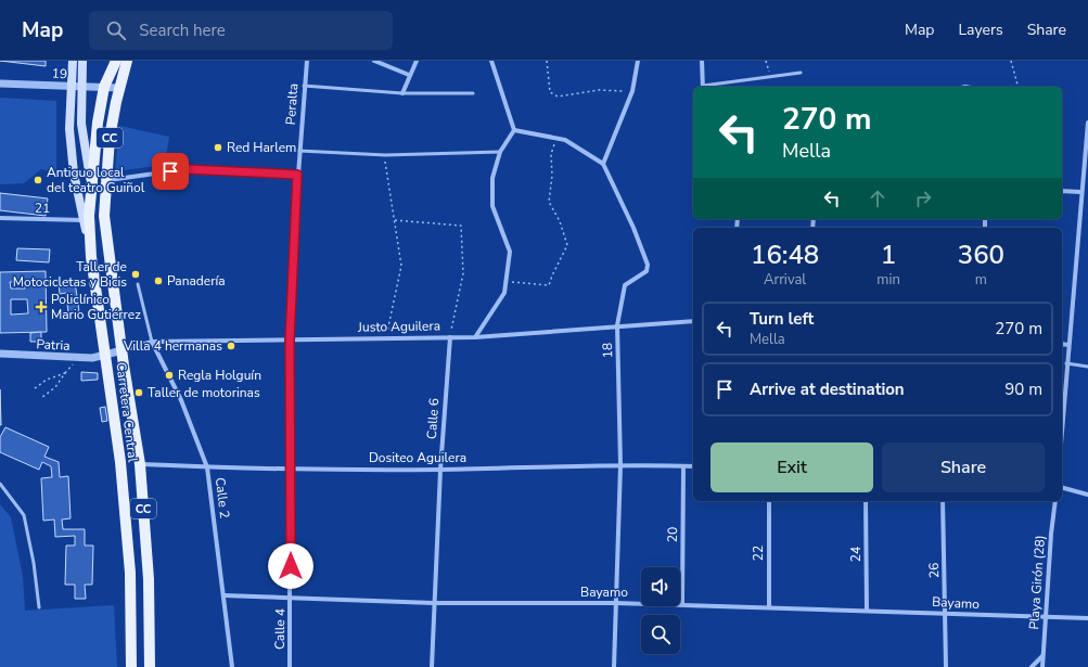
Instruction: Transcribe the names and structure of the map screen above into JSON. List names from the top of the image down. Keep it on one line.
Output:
{"streets":{"main road":["CC","Carretera Central"],"street":["19","Peralta","21","Justo Aguilera","Patria","18","Calle 6","Dositeo Aguilera","Calle 2","20","22","24","26","Playa Girón (28)","Bayamo","Calle 4"]},"crossings":[["19","Carretera Central"],["Peralta","Calle 4"],["Justo Aguilera","Patria"],["Justo Aguilera","18"],["Justo Aguilera","Carretera Central"],["Justo Aguilera","Calle 6"],["Justo Aguilera","Calle 2"],["Justo Aguilera","Calle 4"],["Patria","Carretera Central"],["18","Dositeo Aguilera"],["18","Bayamo"],["Carretera Central","Dositeo Aguilera"],["Calle 6","Dositeo Aguilera"],["Calle 6","Bayamo"],["Dositeo Aguilera","Calle 2"],["Dositeo Aguilera","20"],["Dositeo Aguilera","Calle 4"],["Calle 2","Bayamo"],["20","Bayamo"],["22","Bayamo"],["24","Bayamo"],["26","Bayamo"],["Playa Girón (28)","Bayamo"],["Bayamo","Calle 4"]],"places":{"other":["Red Harlem","Antiguo local del teatro Guiñol","Taller de Motocicletas y Bicis","Panadería","Villa 4 hermanas","Regla Holguín","Taller de motorinas"],"health":["Policlínico Mario Gutiérrez"]},"page":{"header":"Map","search":"Search here","nav":["Map","Layers","Share"],"turn":["270 m","Mella"],"eta":["16:48","Arrival","1","min","360","m"],"list":[{"name":"Turn left","note":"Mella","value":"270 m"},{"name":"Arrive at destination","value":"90 m"}],"buttons":["Exit","Share"]}}
